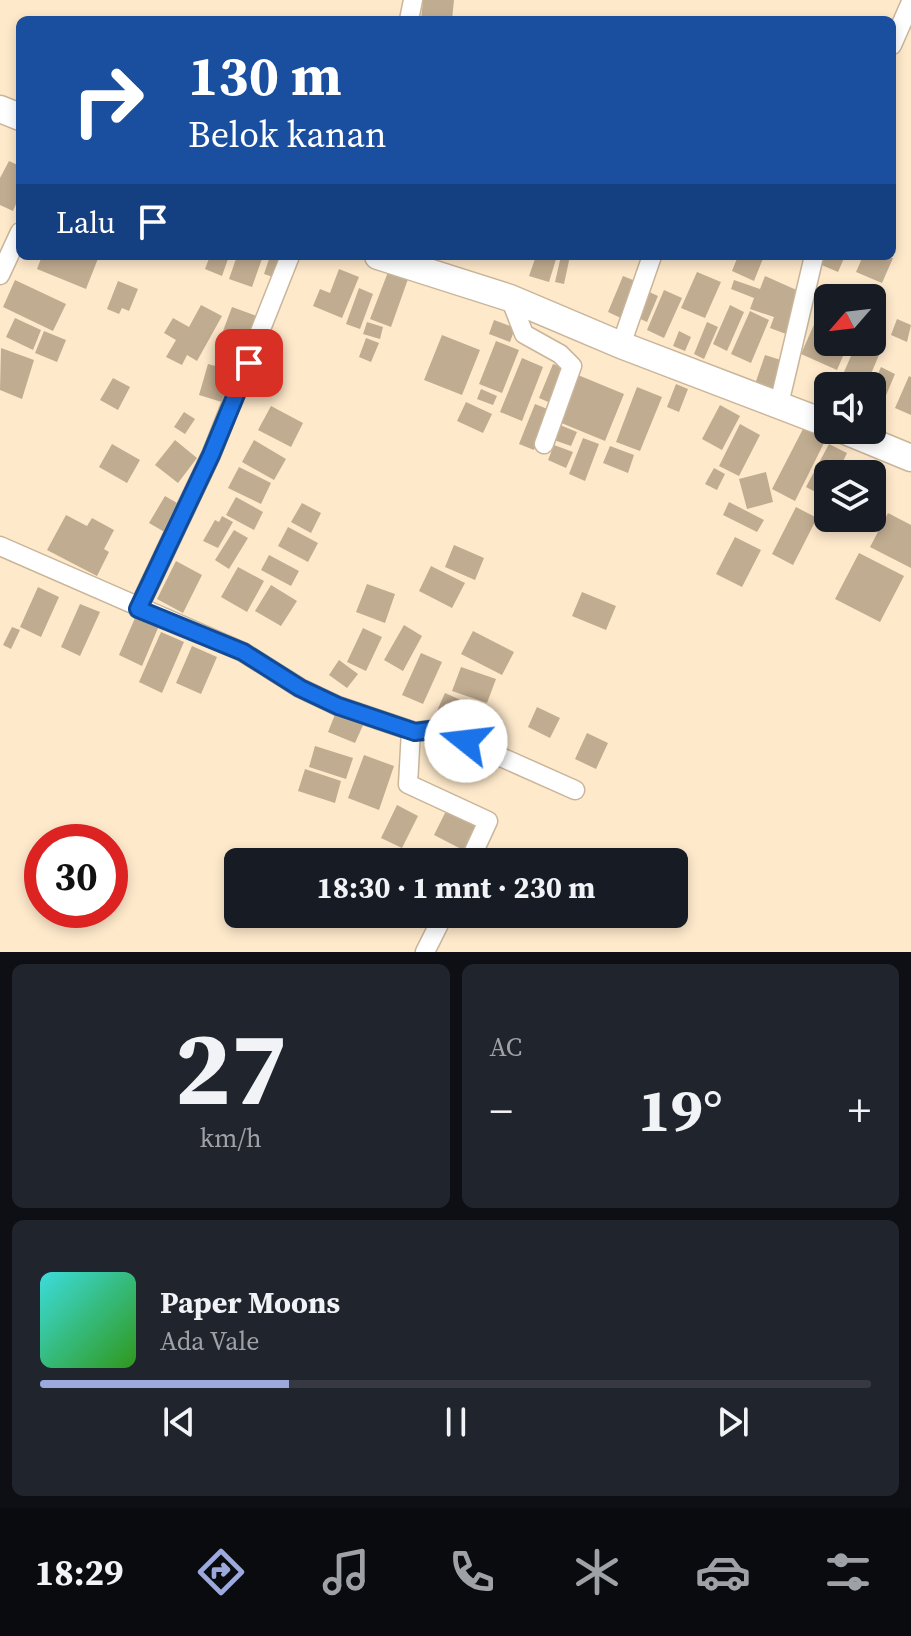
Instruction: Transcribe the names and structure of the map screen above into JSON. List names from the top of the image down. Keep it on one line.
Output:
{"north":"bottom left","page":{"turn":["130 m","Belok kanan"],"then":"Lalu","limit":"30","trip":"18:30 · 1 mnt · 230 m","tile":[["27","km/h"],"AC"],"heat":["−","19°","+"],"song":["Paper Moons","Ada Vale"],"tabs":"18:29"}}
